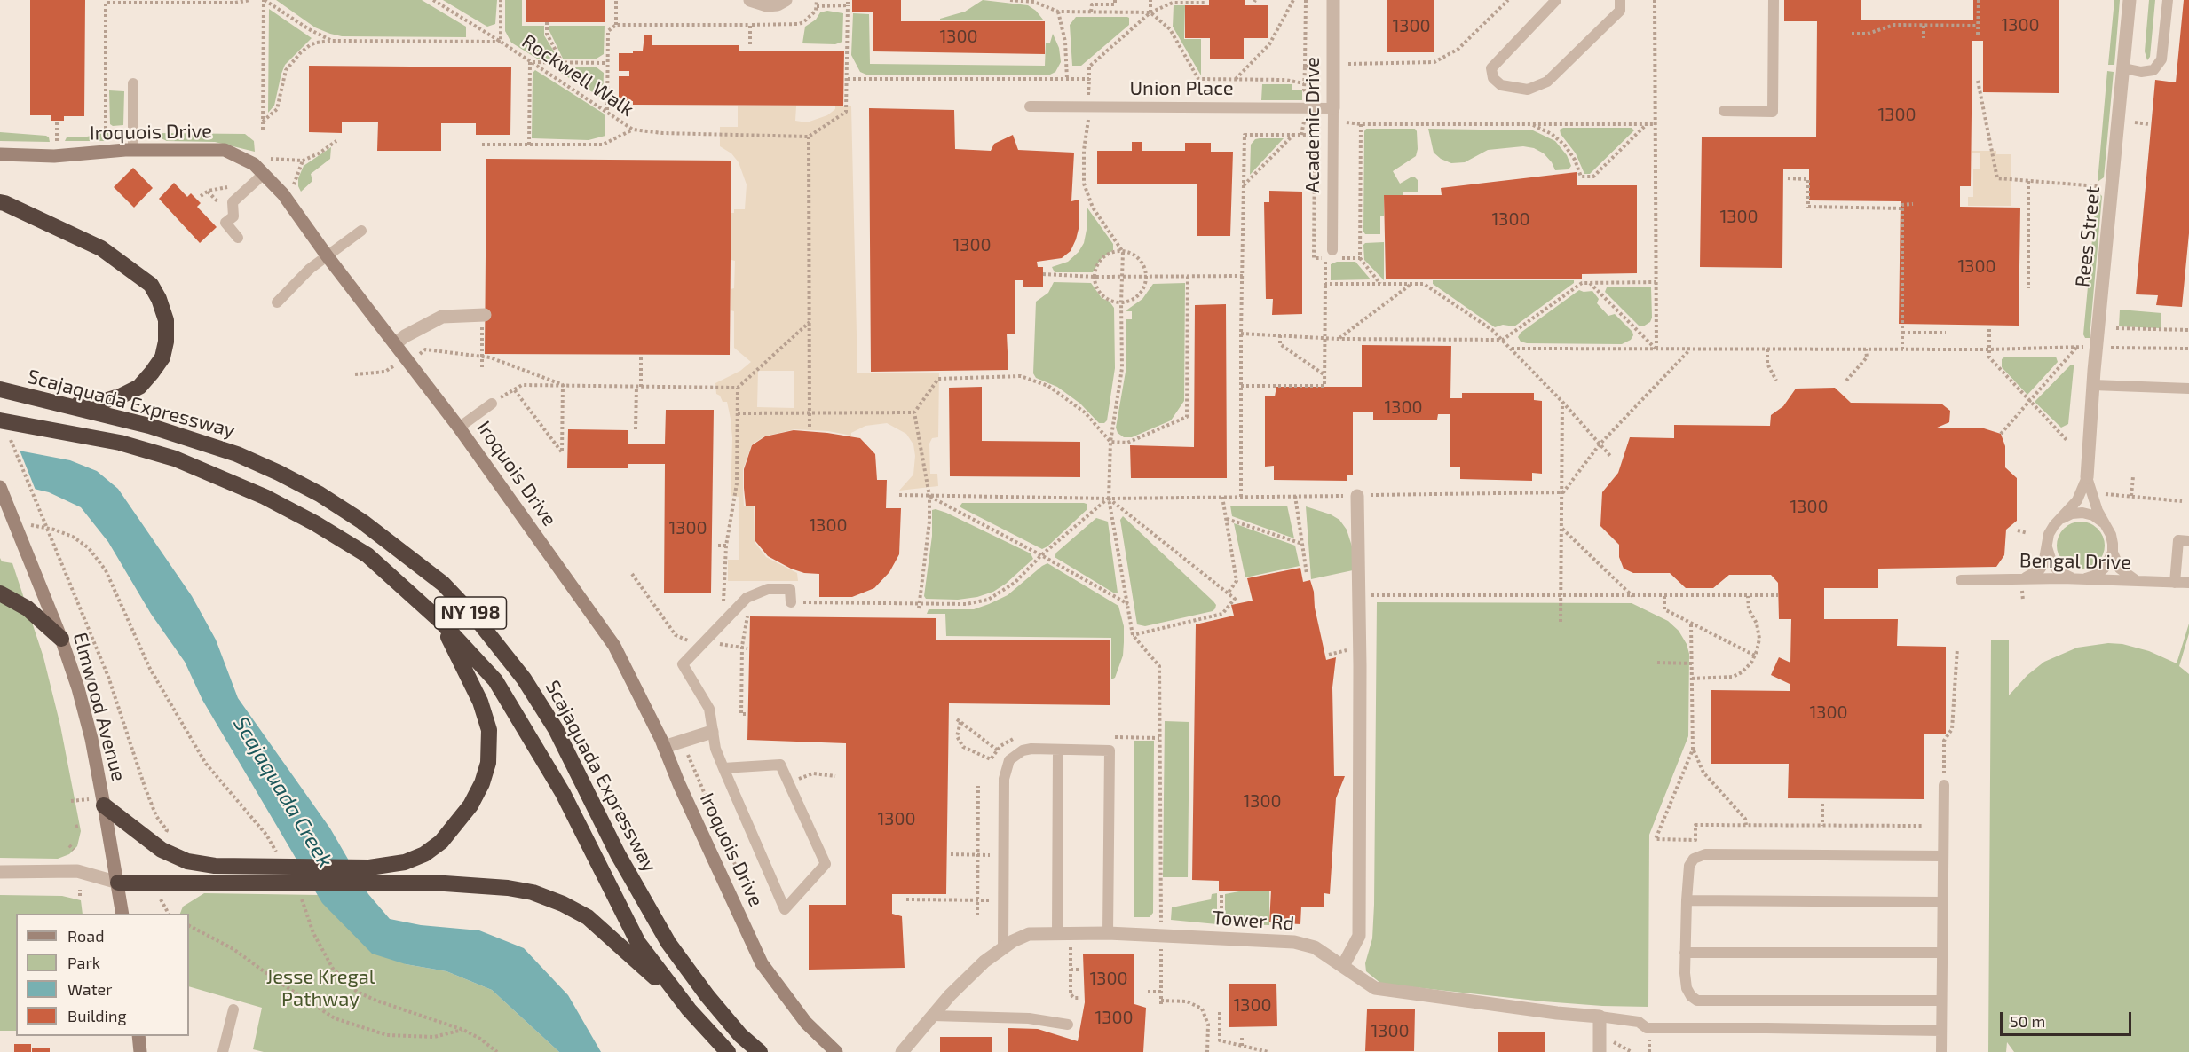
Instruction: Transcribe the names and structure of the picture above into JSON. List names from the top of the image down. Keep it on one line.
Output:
{"streets":{"highway":["Scajaquada Expressway","NY 198"],"street":["Academic Drive","Iroquois Drive","Rees Street","Elmwood Avenue","Tower Rd"],"lane":["Union Place","Bengal Drive"],"path":["Rockwell Walk"]},"crossings":[["Union Place","Academic Drive"]],"water":["Scajaquada Creek"],"parks":["Jesse Kregal Pathway"],"house_numbers":["1300","1300","1300","1300","1300","1300","1300","1300","1300","1300","1300","1300","1300","1300","1300","1300","1300","1300","1300"],"legend":["Road","Park","Water","Building"],"scale_bar":"50 m"}
